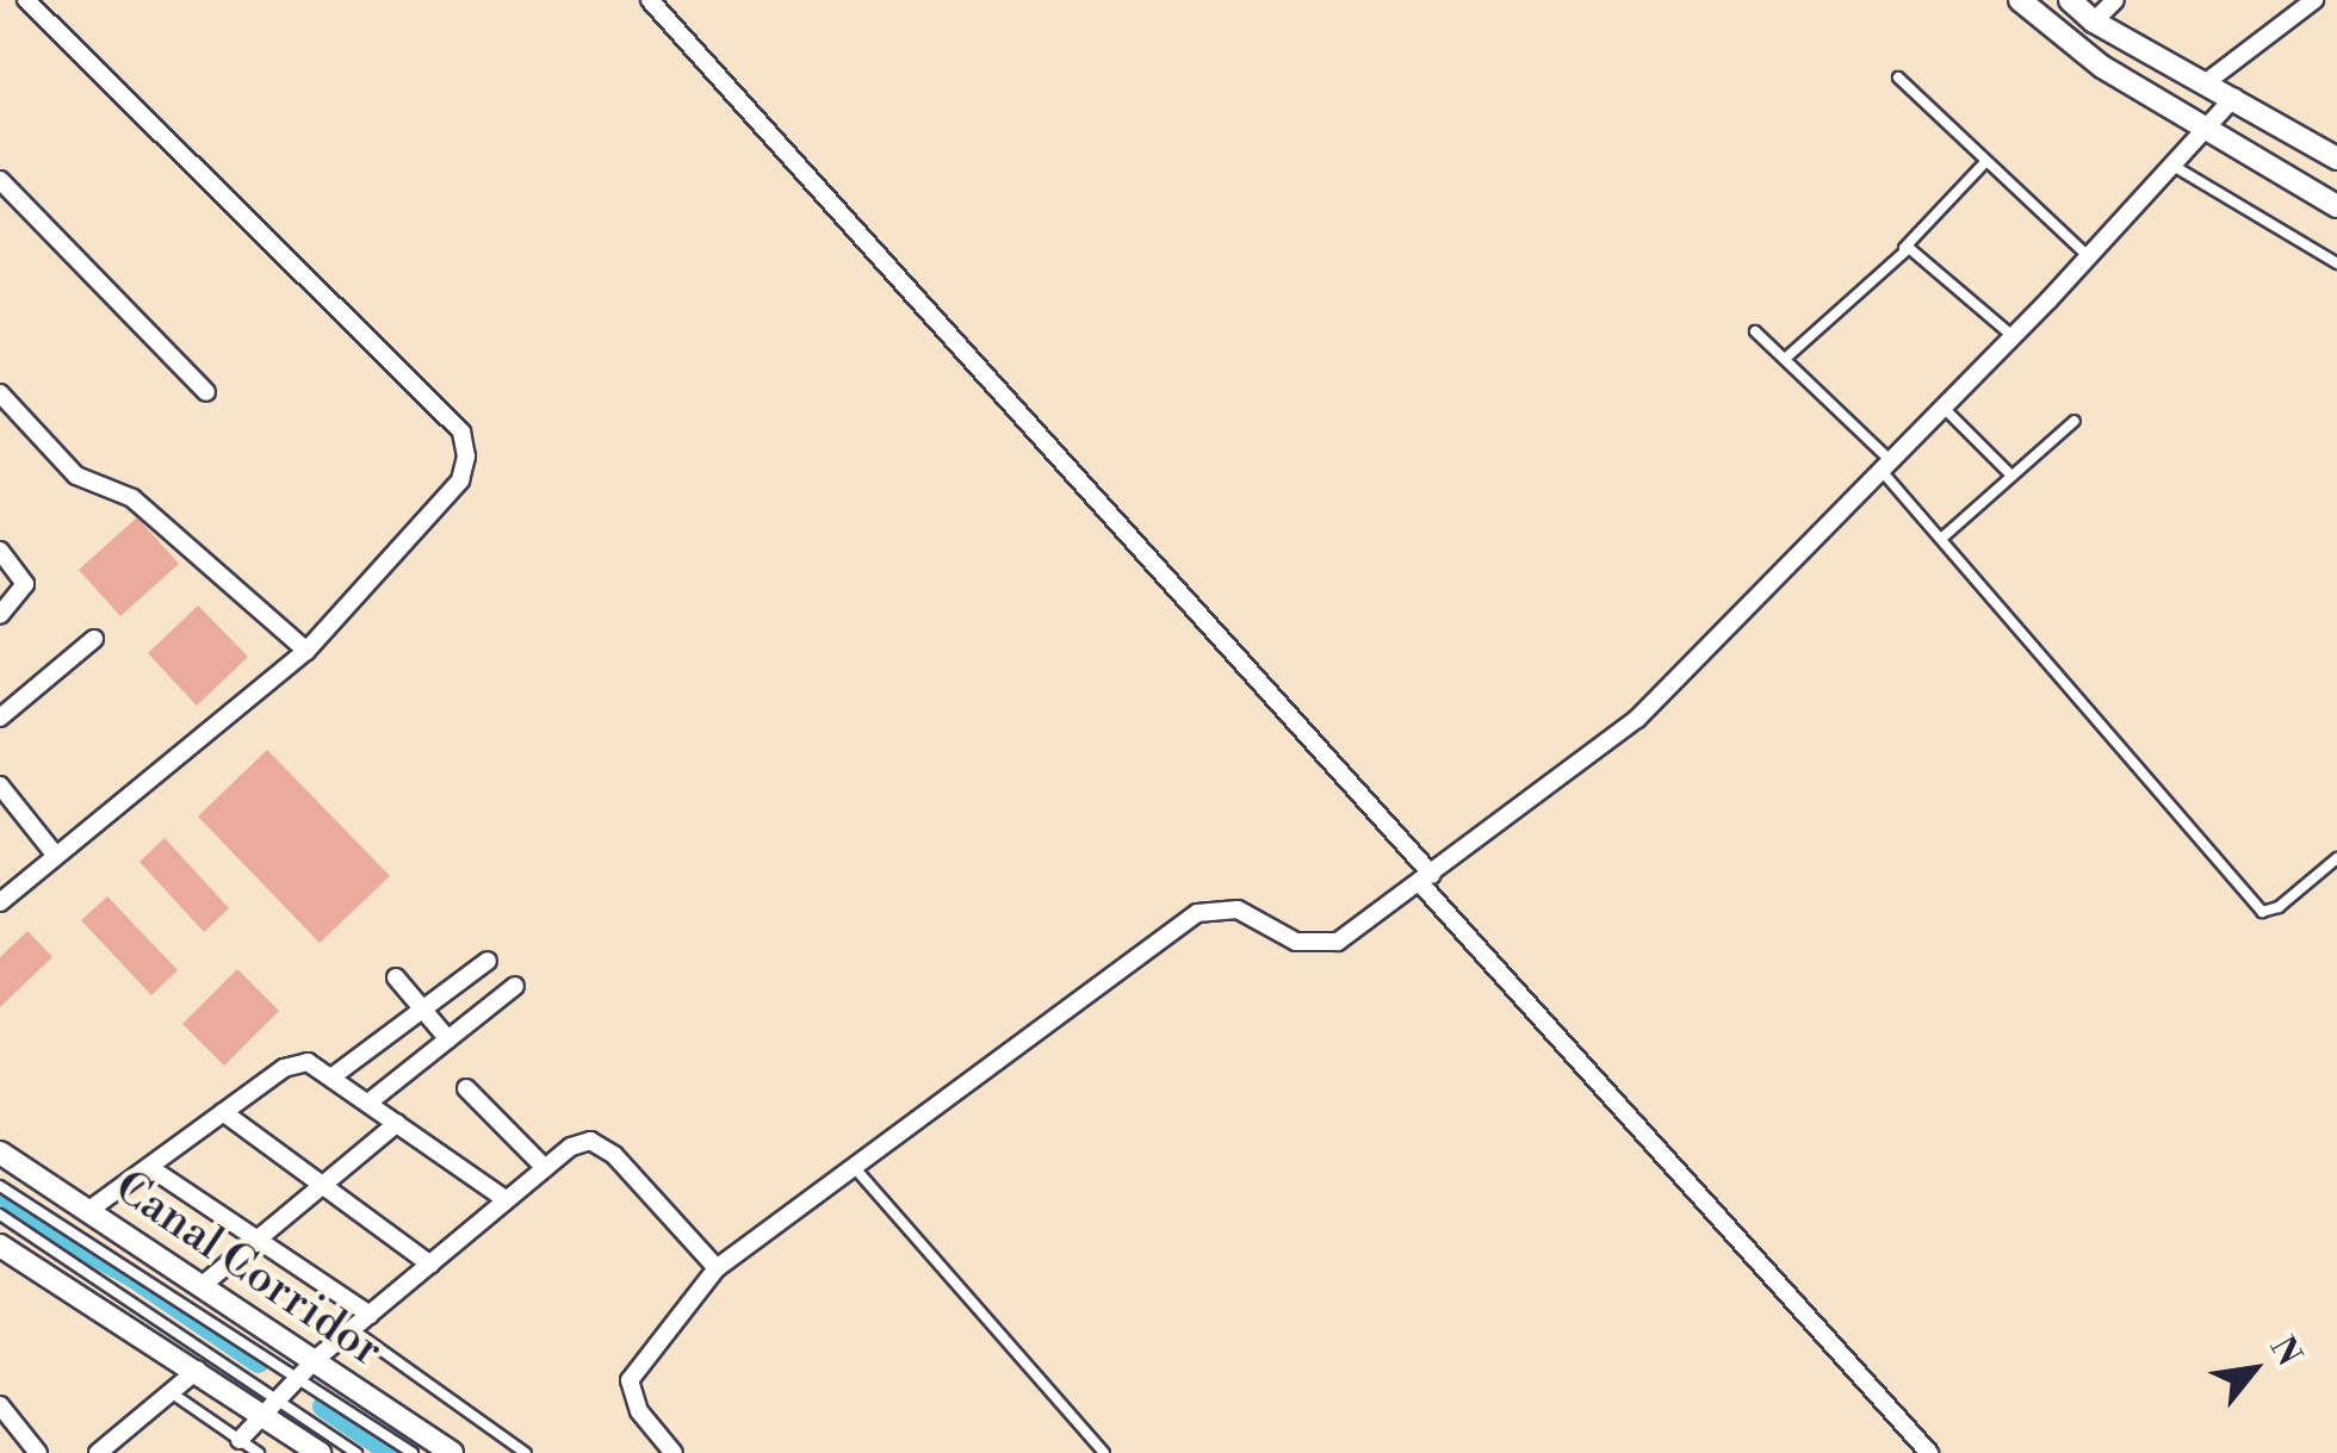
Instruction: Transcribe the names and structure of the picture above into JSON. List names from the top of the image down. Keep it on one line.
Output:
{"streets":{"street":["Canal Corridor"]},"north":"top right"}
